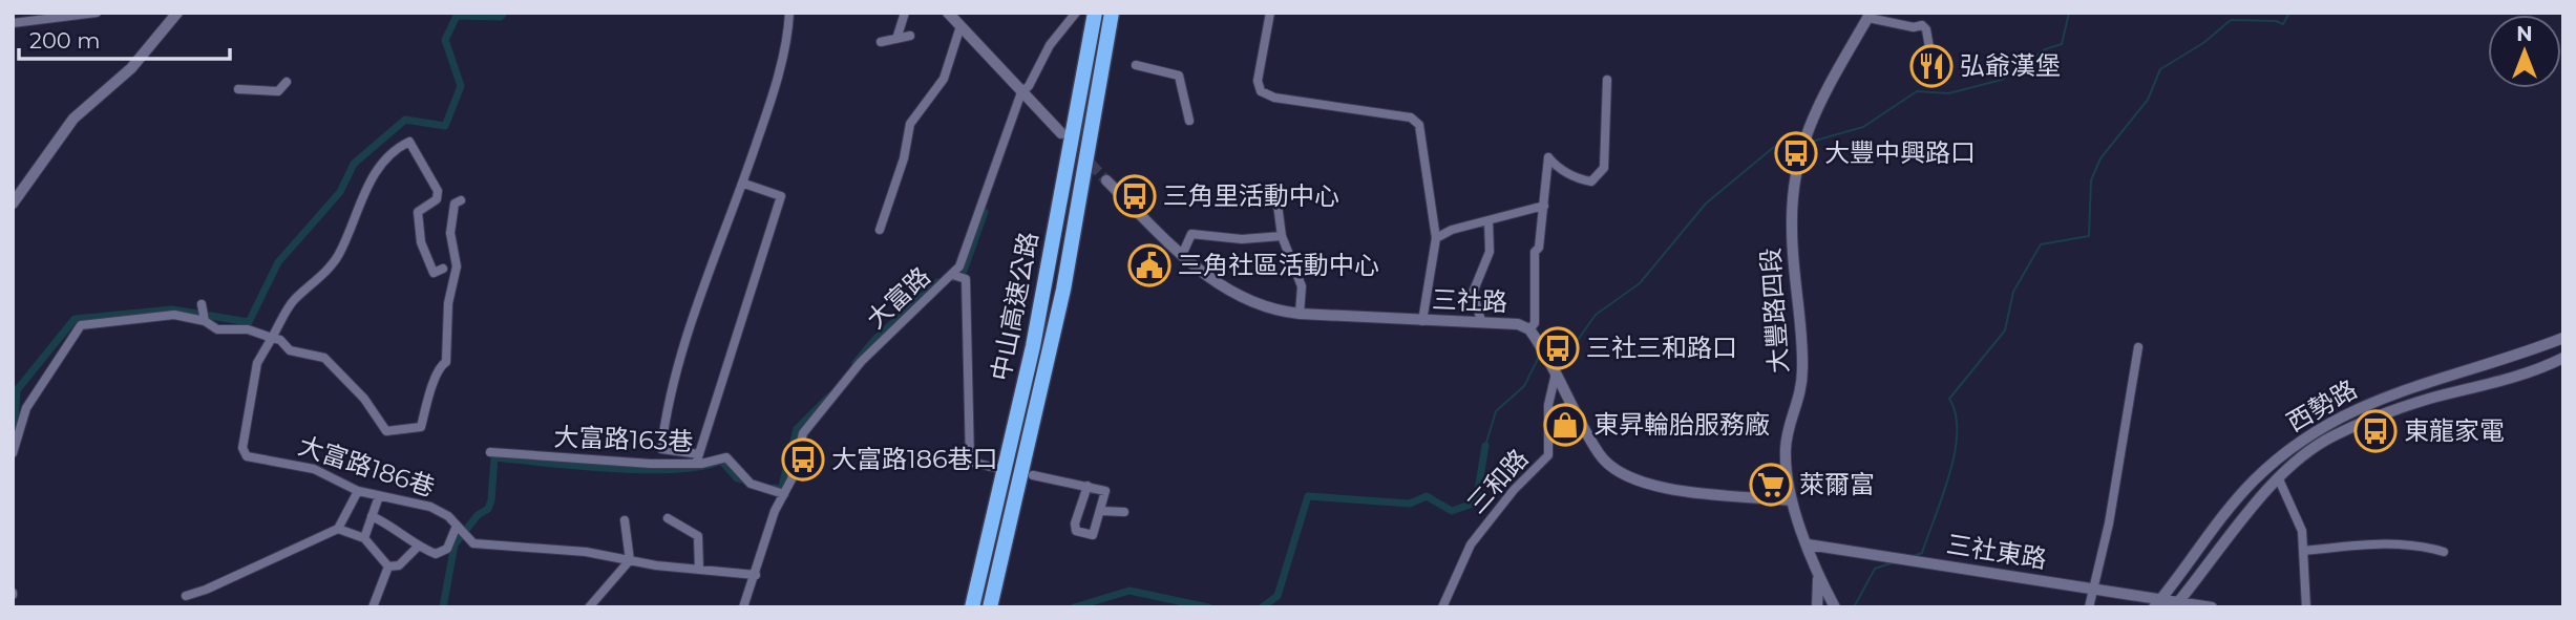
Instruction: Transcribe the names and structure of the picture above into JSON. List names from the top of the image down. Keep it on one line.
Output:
{"streets":{"highway":["中山高速公路"],"street":["大富路","三社路","大豐路四段","西勢路","大富路163巷","大富路186巷","三和路","三社東路"]},"crossings":[["大富路","大富路163巷"],["大富路","大富路186巷"],["三社路","大豐路四段"],["三社路","三和路"],["大豐路四段","三社東路"],["西勢路","三社東路"]],"places":{"restaurant":["弘爺漢堡"],"bus stop":["大豐中興路口","三角里活動中心","三社三和路口","東龍家電","大富路186巷口"],"public building":["三角社區活動中心"],"shop":["東昇輪胎服務廠"],"supermarket":["萊爾富"]},"scale_bar":"200 m","north":"top"}
